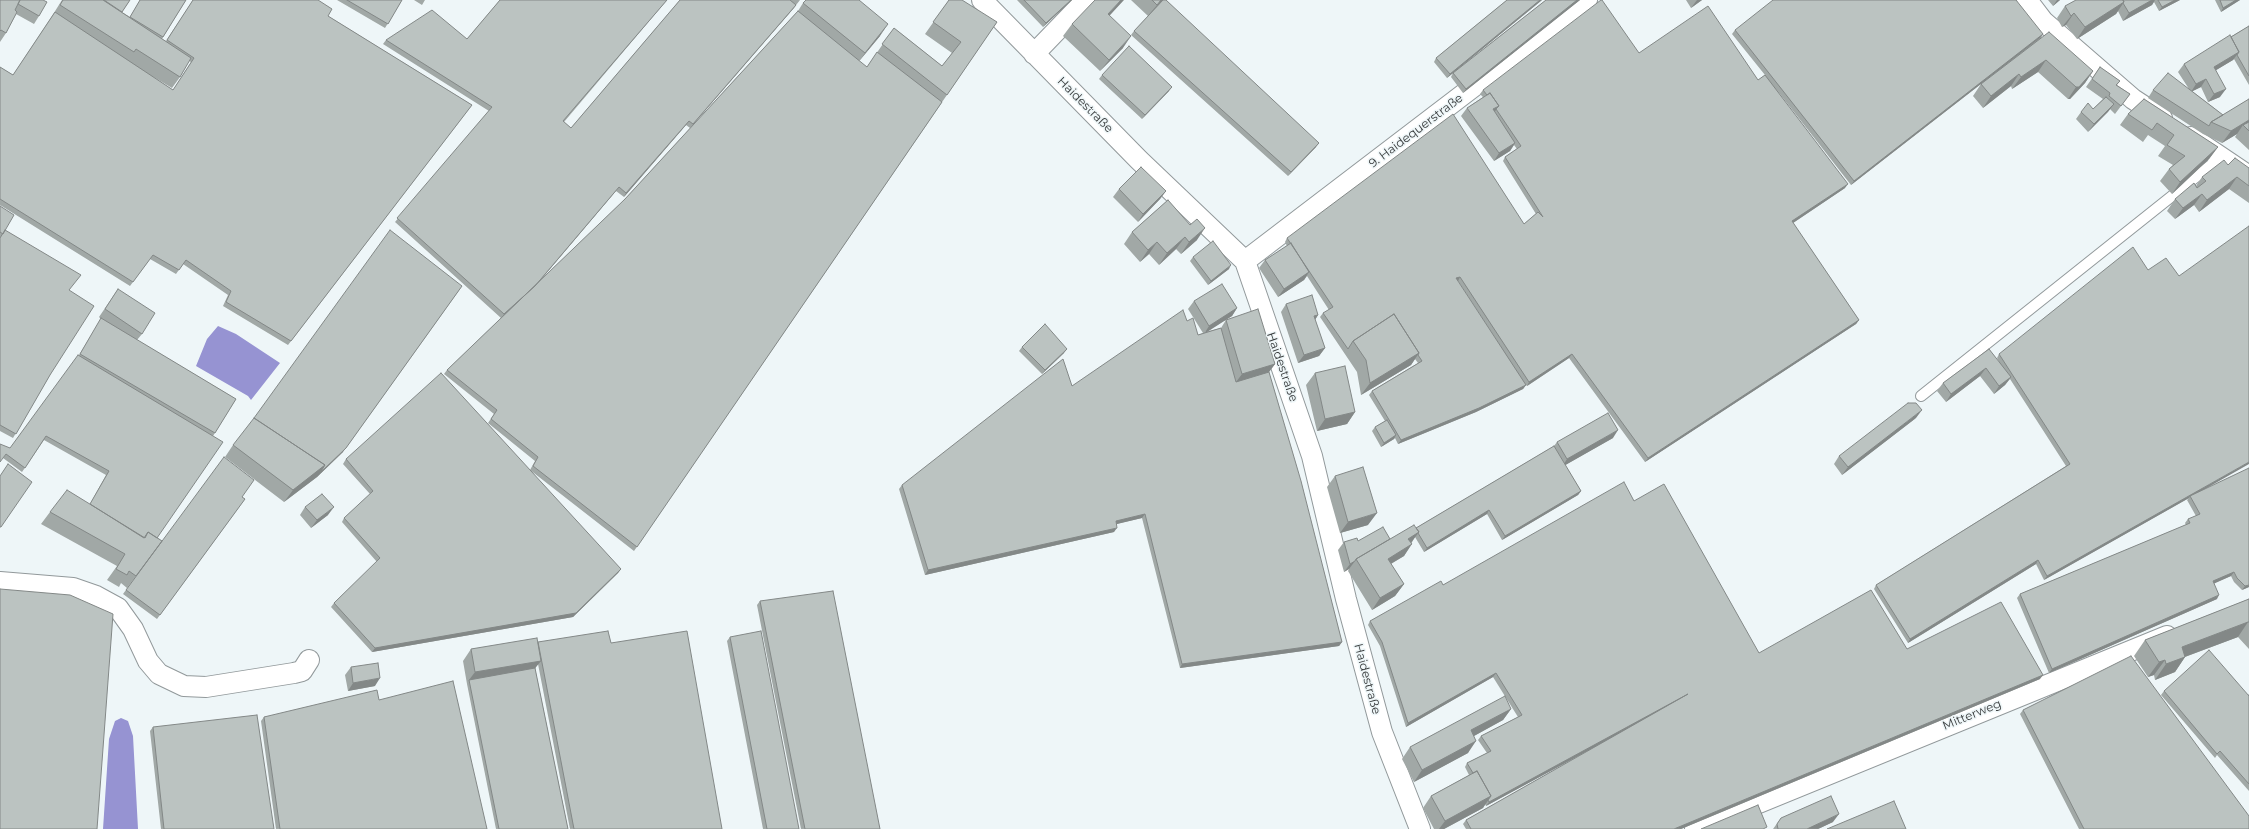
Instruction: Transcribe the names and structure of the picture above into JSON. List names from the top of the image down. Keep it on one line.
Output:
{"streets":{"street":["Haidestraße","9. Haidequerstraße","Mitterweg"]},"crossings":[["Haidestraße","9. Haidequerstraße"]]}
